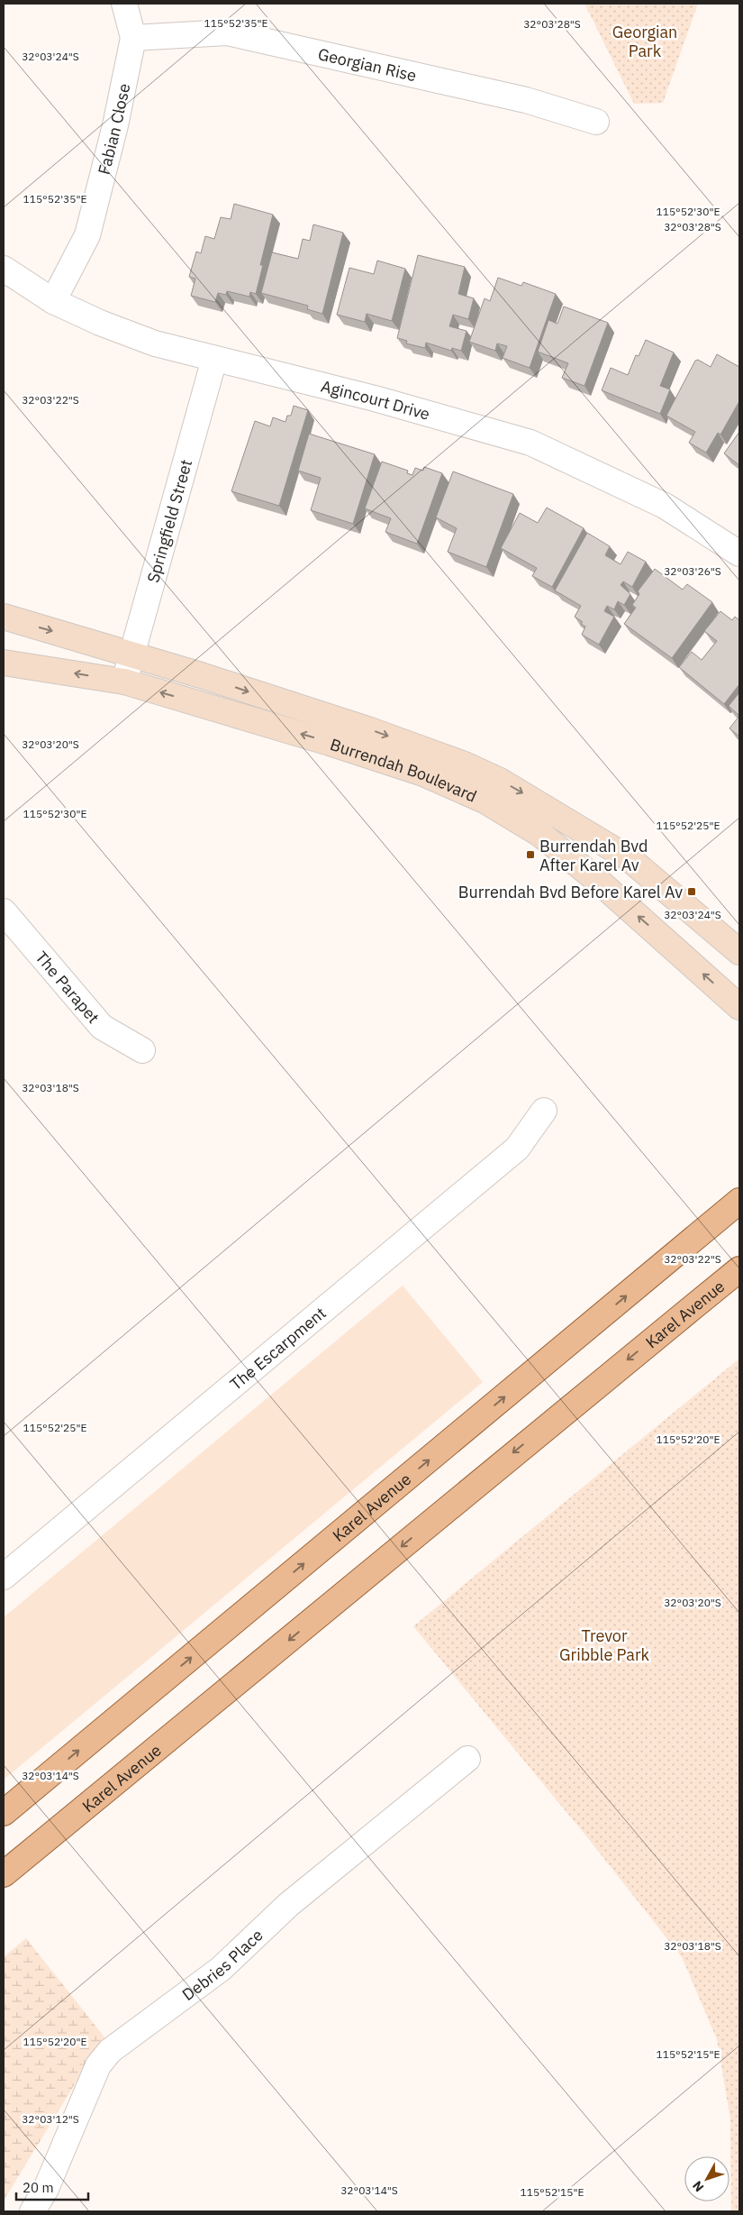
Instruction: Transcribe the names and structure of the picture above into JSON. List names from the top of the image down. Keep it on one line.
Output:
{"streets":{"main road":["Burrendah Boulevard","Karel Avenue"],"street":["Georgian Rise","Fabian Close","Agincourt Drive","Springfield Street","The Parapet","The Escarpment","Debries Place"]},"crossings":[["Georgian Rise","Fabian Close"],["Fabian Close","Agincourt Drive"],["Agincourt Drive","Springfield Street"],["Springfield Street","Burrendah Boulevard"]],"parks":["Georgian Park","Trevor Gribble Park"],"places":{"transit":["Burrendah Bvd After Karel Av","Burrendah Bvd Before Karel Av"]},"scale_bar":"20 m","north":"bottom left","coordinates":["115°52'35\"E","32°03'28\"S","32°03'24\"S","115°52'30\"E","32°03'22\"S","32°03'26\"S","32°03'20\"S","115°52'25\"E","32°03'18\"S","115°52'20\"E","32°03'14\"S","115°52'15\"E","32°03'12\"S"]}
